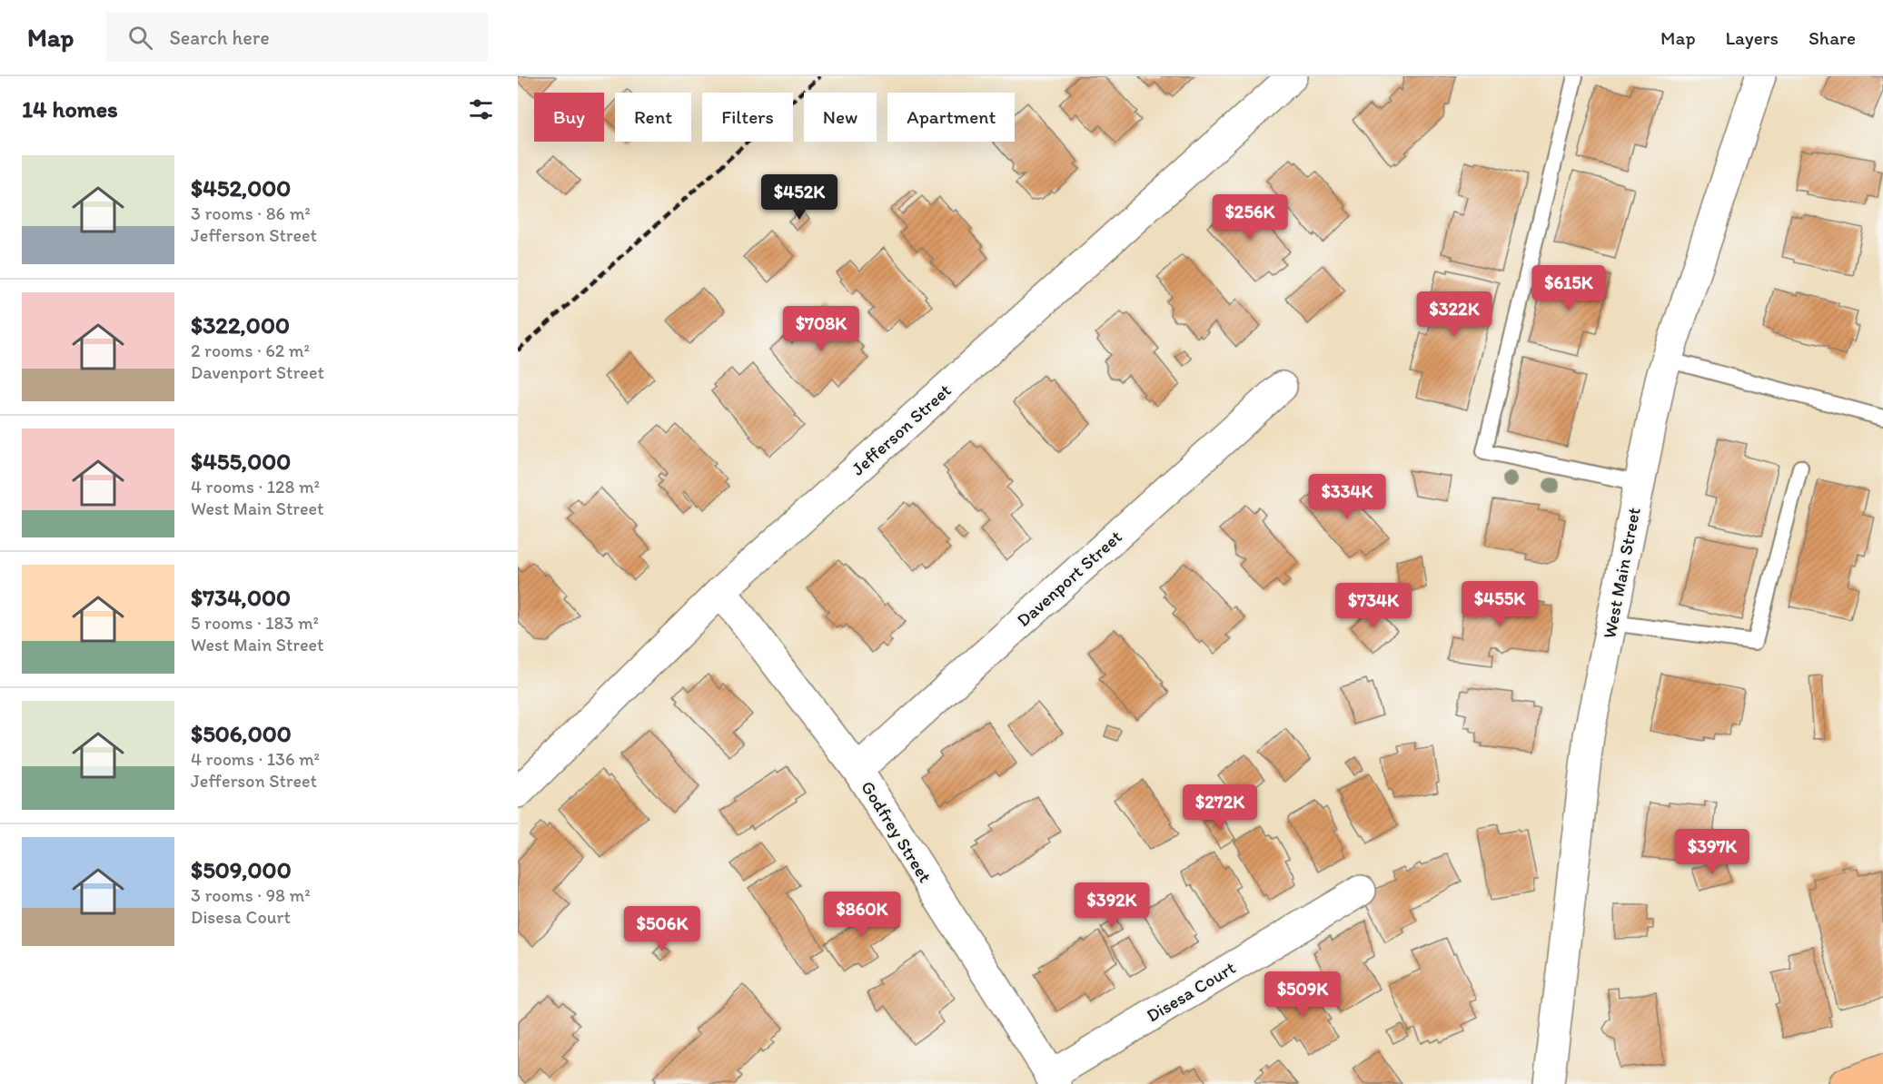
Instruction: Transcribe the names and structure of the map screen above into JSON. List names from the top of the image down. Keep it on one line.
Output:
{"streets":{"street":["Jefferson Street","West Main Street","Davenport Street","Godfrey Street","Disesa Court"]},"crossings":[["Jefferson Street","Godfrey Street"],["Davenport Street","Godfrey Street"],["Godfrey Street","Disesa Court"]],"page":{"header":"Map","search":"Search here","nav":["Map","Layers","Share"],"heading":"14 homes","chip":["Buy","Rent","Filters","New","Apartment"],"list":[{"name":"$452,000","note":"3 rooms · 86 m² · Jefferson Street"},{"name":"$322,000","note":"2 rooms · 62 m² · Davenport Street"},{"name":"$455,000","note":"4 rooms · 128 m² · West Main Street"},{"name":"$734,000","note":"5 rooms · 183 m² · West Main Street"},{"name":"$506,000","note":"4 rooms · 136 m² · Jefferson Street"},{"name":"$509,000","note":"3 rooms · 98 m² · Disesa Court"}],"price":["$452K","$256K","$615K","$322K","$708K","$334K","$455K","$734K","$272K","$397K","$392K","$860K","$506K","$509K"]}}
